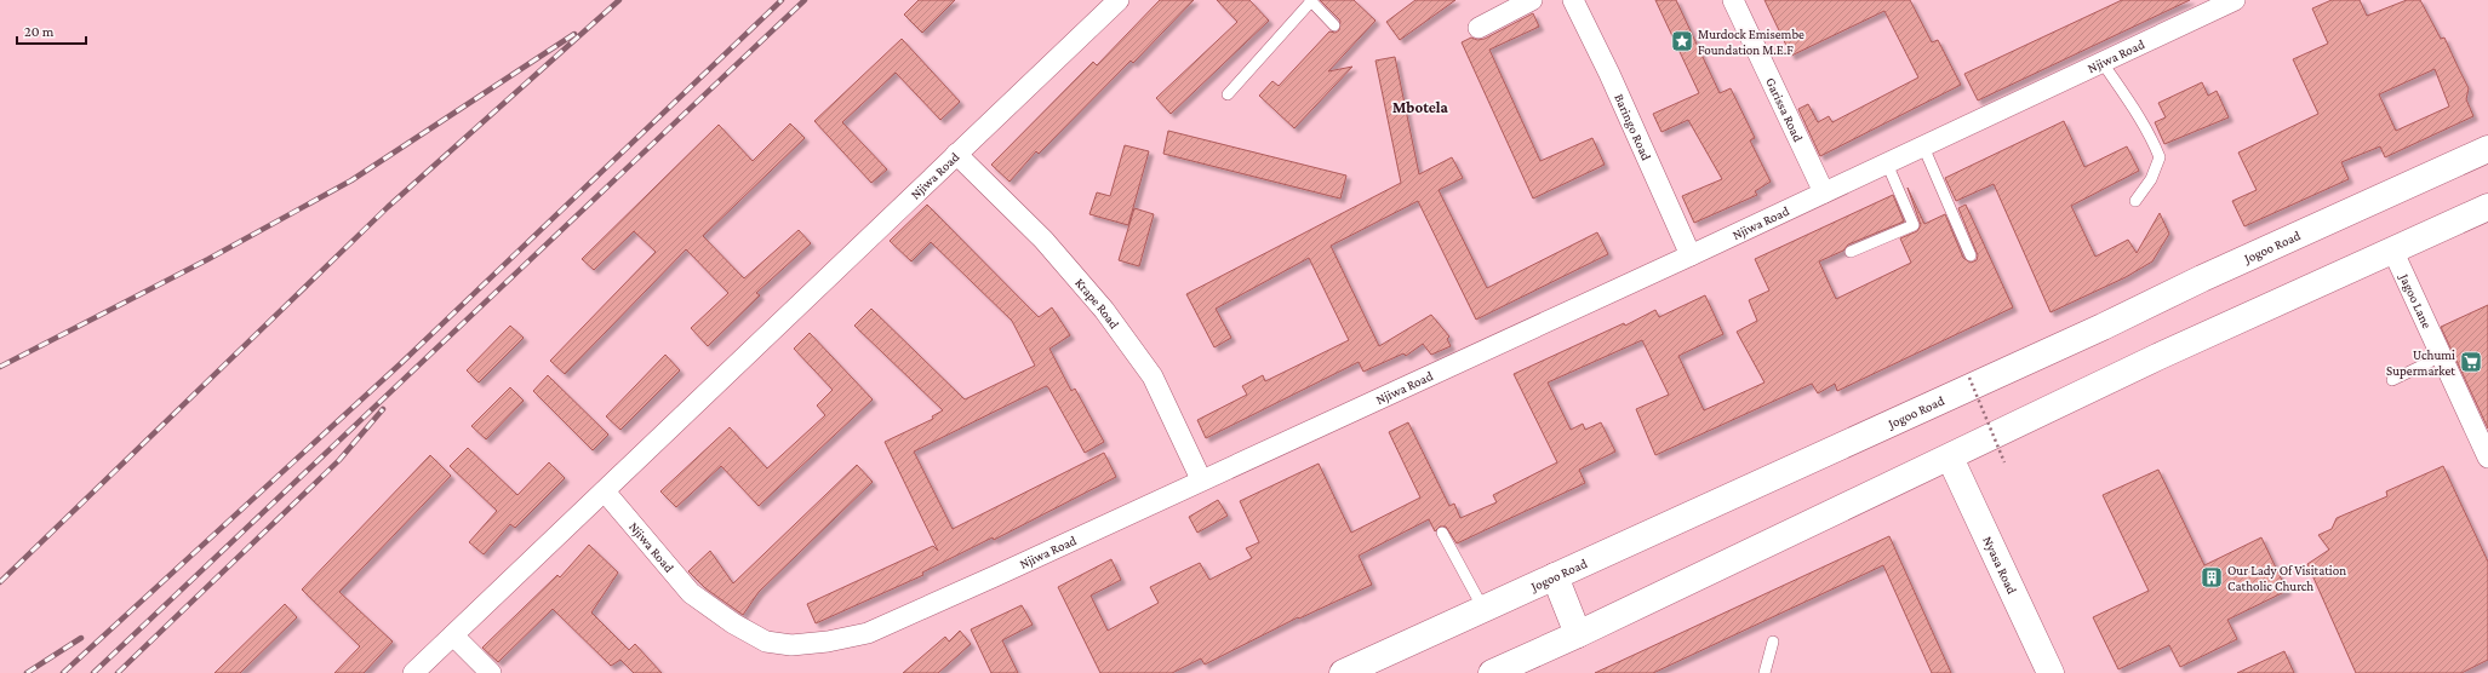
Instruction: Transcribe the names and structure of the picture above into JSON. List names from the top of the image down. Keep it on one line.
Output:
{"streets":{"main road":["Jogoo Road","Nyasa Road"],"street":["Njiwa Road","Garissa Road","Baringo Road","Jagoo Lane","Krape Road"]},"crossings":[["Njiwa Road","Garissa Road"],["Njiwa Road","Baringo Road"],["Njiwa Road","Krape Road"]],"districts":["Mbotela"],"places":{"place":["Murdock Emisembe Foundation M.E.F"],"supermarket":["Uchumi Supermarket"],"building":["Our Lady Of Visitation Catholic Church"]},"scale_bar":"20 m"}
